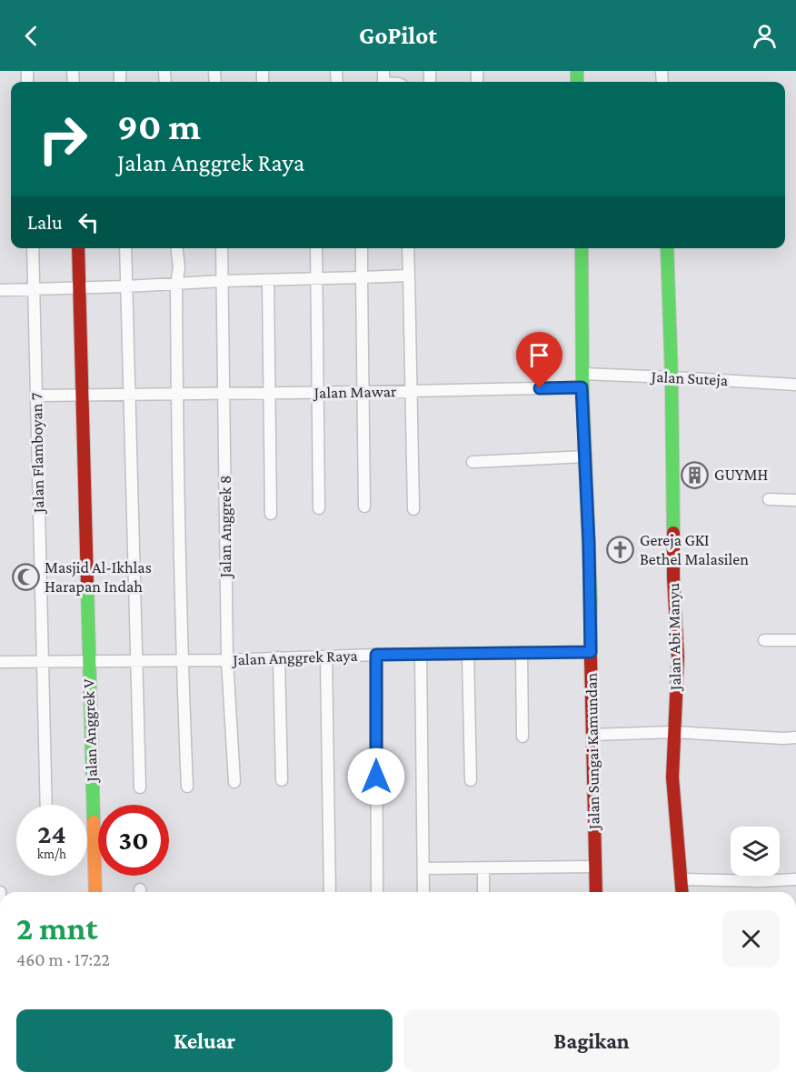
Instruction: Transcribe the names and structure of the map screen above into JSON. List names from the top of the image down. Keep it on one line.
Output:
{"streets":{"street":["Jalan Suteja","Jalan Mawar","Jalan Flamboyan 7","Jalan Anggrek 8","Jalan Abi Manyu","Jalan Anggrek Raya","Jalan Anggrek V","Jalan Sungai Kamundan"]},"crossings":[["Jalan Suteja","Jalan Mawar"],["Jalan Suteja","Jalan Abi Manyu"],["Jalan Suteja","Jalan Sungai Kamundan"],["Jalan Mawar","Jalan Flamboyan 7"],["Jalan Mawar","Jalan Anggrek 8"],["Jalan Mawar","Jalan Anggrek V"],["Jalan Mawar","Jalan Sungai Kamundan"],["Jalan Flamboyan 7","Jalan Anggrek Raya"],["Jalan Anggrek 8","Jalan Anggrek Raya"],["Jalan Anggrek Raya","Jalan Anggrek V"],["Jalan Anggrek Raya","Jalan Sungai Kamundan"]],"places":{"building":["GUYMH"],"church":["Gereja GKI Bethel Malasilen"],"mosque":["Masjid Al-Ikhlas Harapan Indah"]},"page":{"header":"GoPilot","turn":["90 m","Jalan Anggrek Raya"],"then":"Lalu","speed":"24 km/h","limit":"30","heading":["2 mnt","460 m · 17:22"],"buttons":["Keluar","Bagikan"]}}
